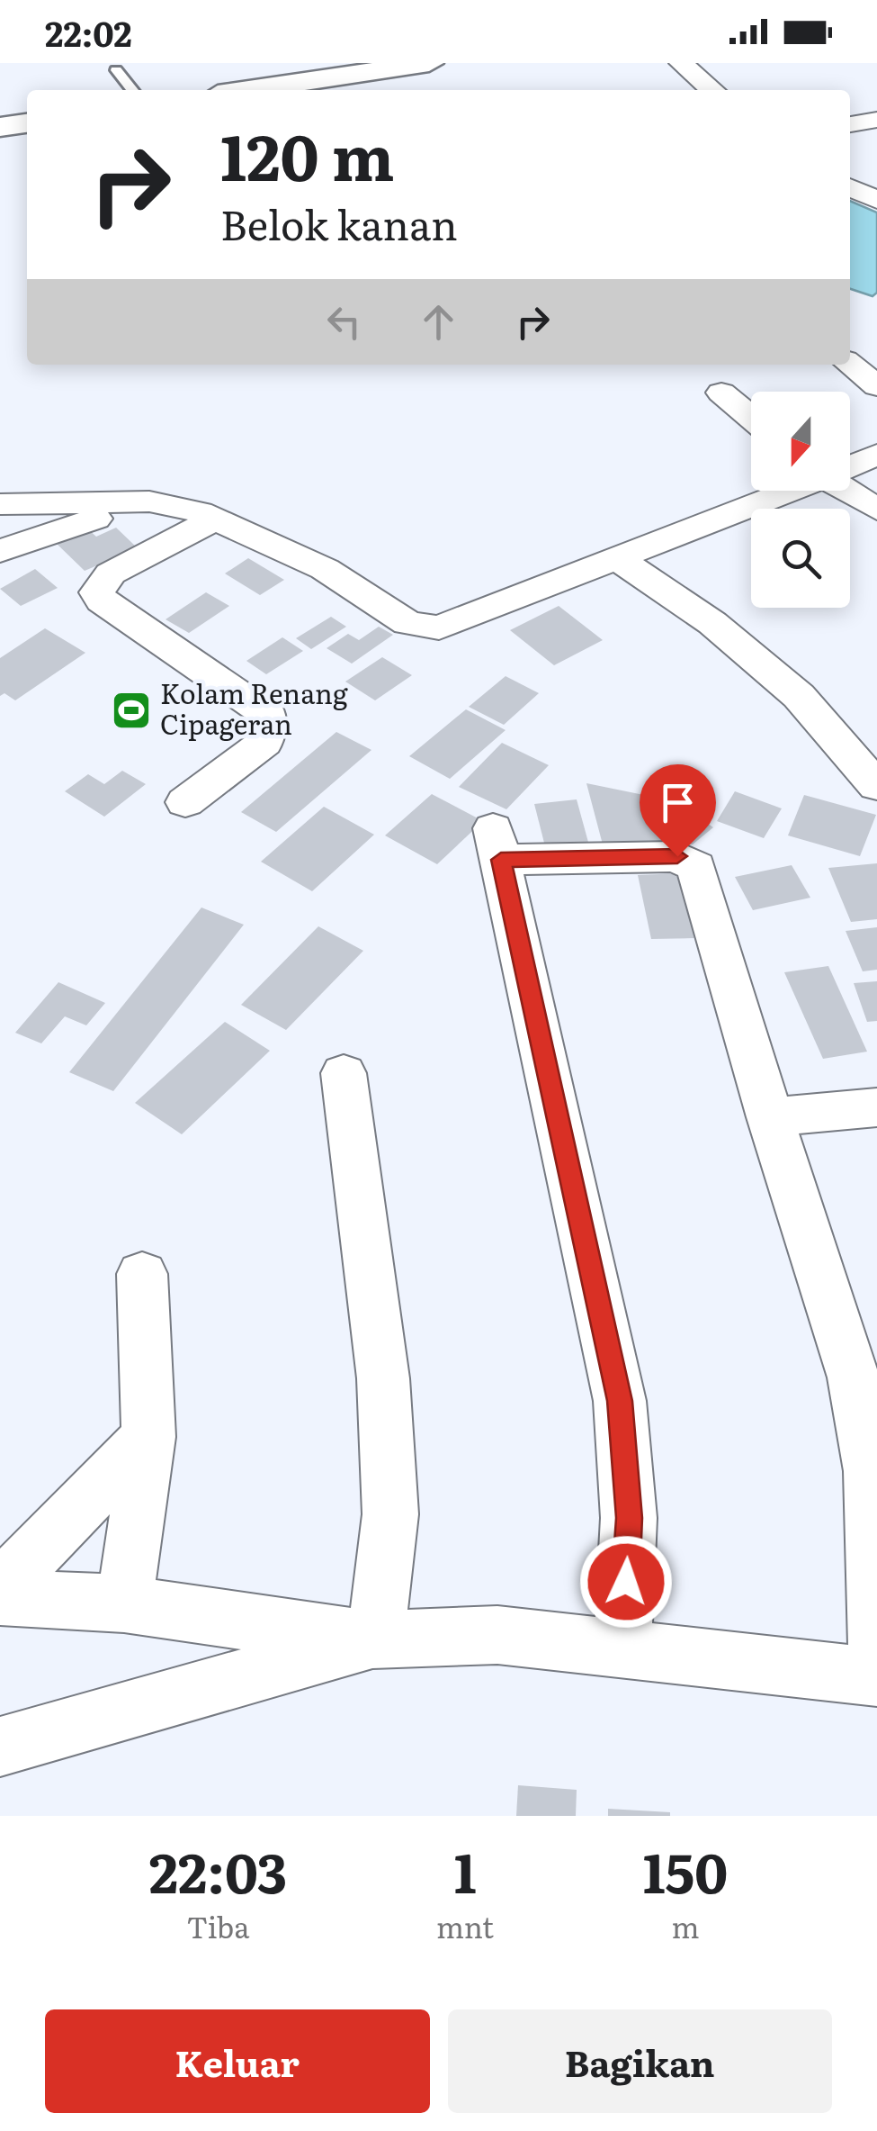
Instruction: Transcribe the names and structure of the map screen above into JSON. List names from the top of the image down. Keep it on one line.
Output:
{"places":{"sports":["Kolam Renang Cipageran"]},"north":"bottom","page":{"status":"22:02","turn":["120 m","Belok kanan"],"eta":["22:03","Tiba","1","mnt","150","m"],"buttons":["Keluar","Bagikan"]}}
